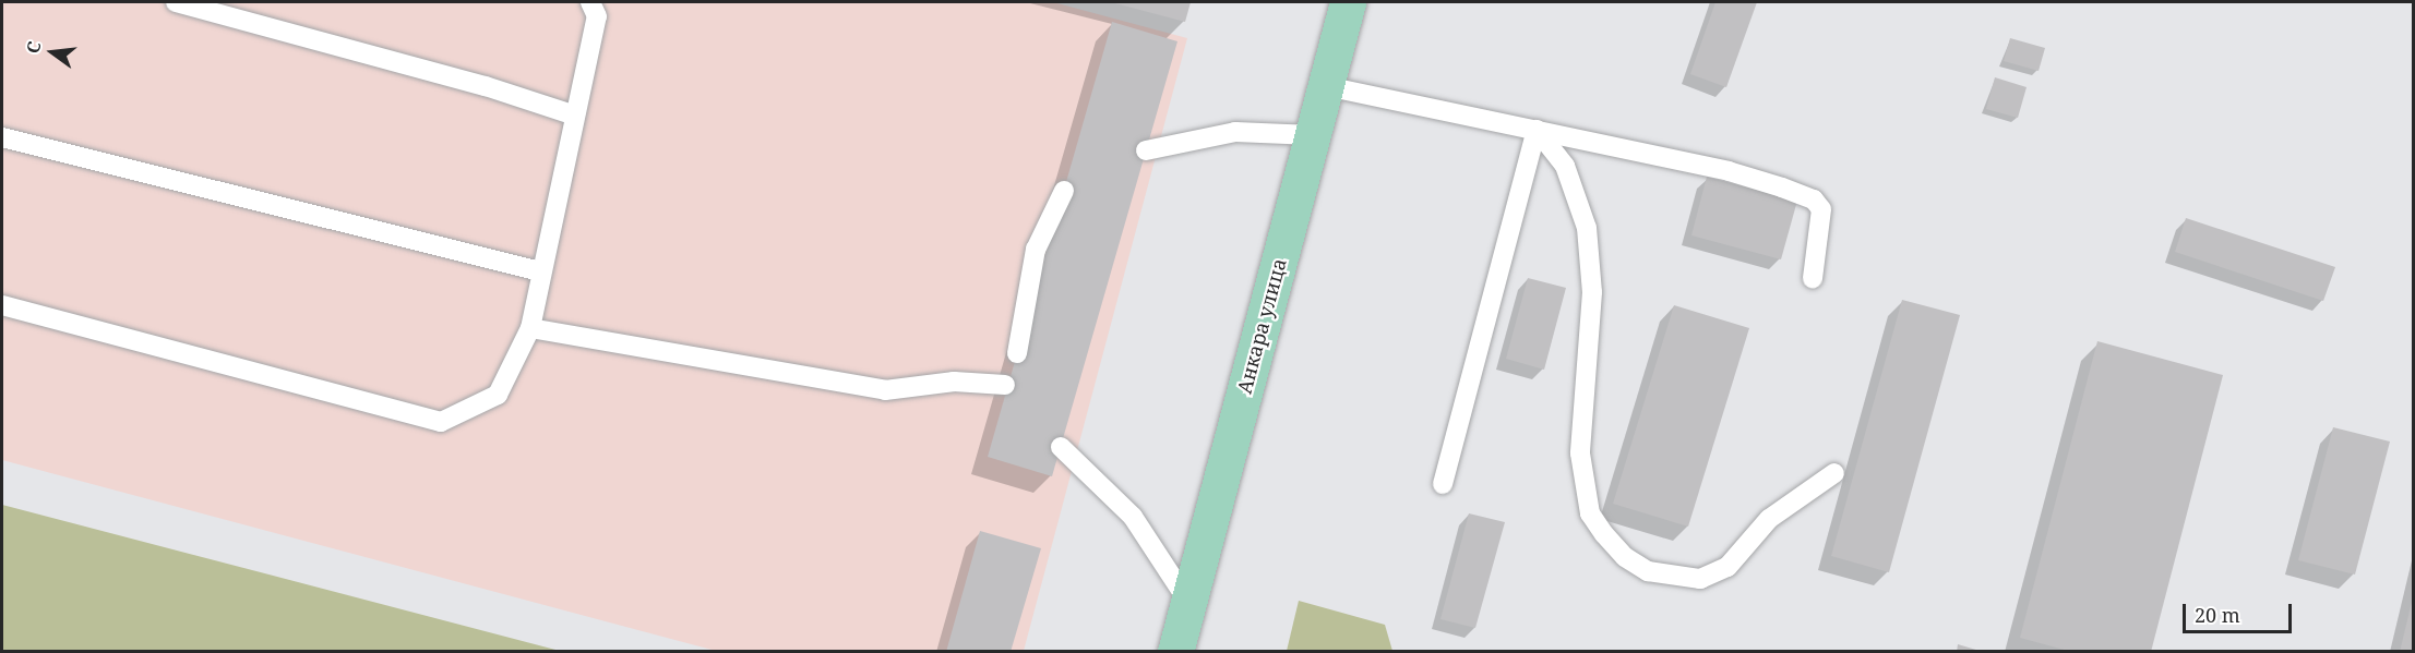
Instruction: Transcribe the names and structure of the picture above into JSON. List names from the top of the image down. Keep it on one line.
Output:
{"streets":{"main road":["Анкара улица"]},"scale_bar":"20 m","north":"left"}
